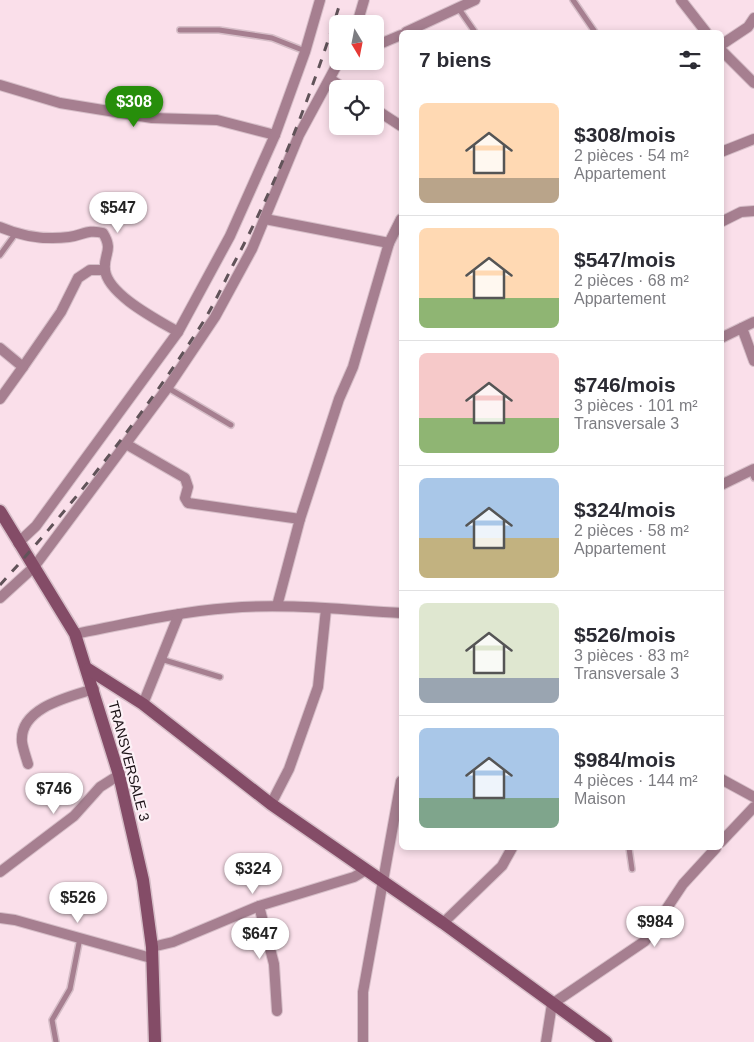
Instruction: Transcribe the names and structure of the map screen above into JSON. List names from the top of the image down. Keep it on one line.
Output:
{"streets":{"street":["TRANSVERSALE 3"]},"north":"bottom","page":{"heading":"7 biens","price":["$308","$547","$746","$324","$526","$984","$647"],"list":[{"name":"$308/mois","note":"2 pièces · 54 m² · Appartement"},{"name":"$547/mois","note":"2 pièces · 68 m² · Appartement"},{"name":"$746/mois","note":"3 pièces · 101 m² · Transversale 3"},{"name":"$324/mois","note":"2 pièces · 58 m² · Appartement"},{"name":"$526/mois","note":"3 pièces · 83 m² · Transversale 3"},{"name":"$984/mois","note":"4 pièces · 144 m² · Maison"}]}}
